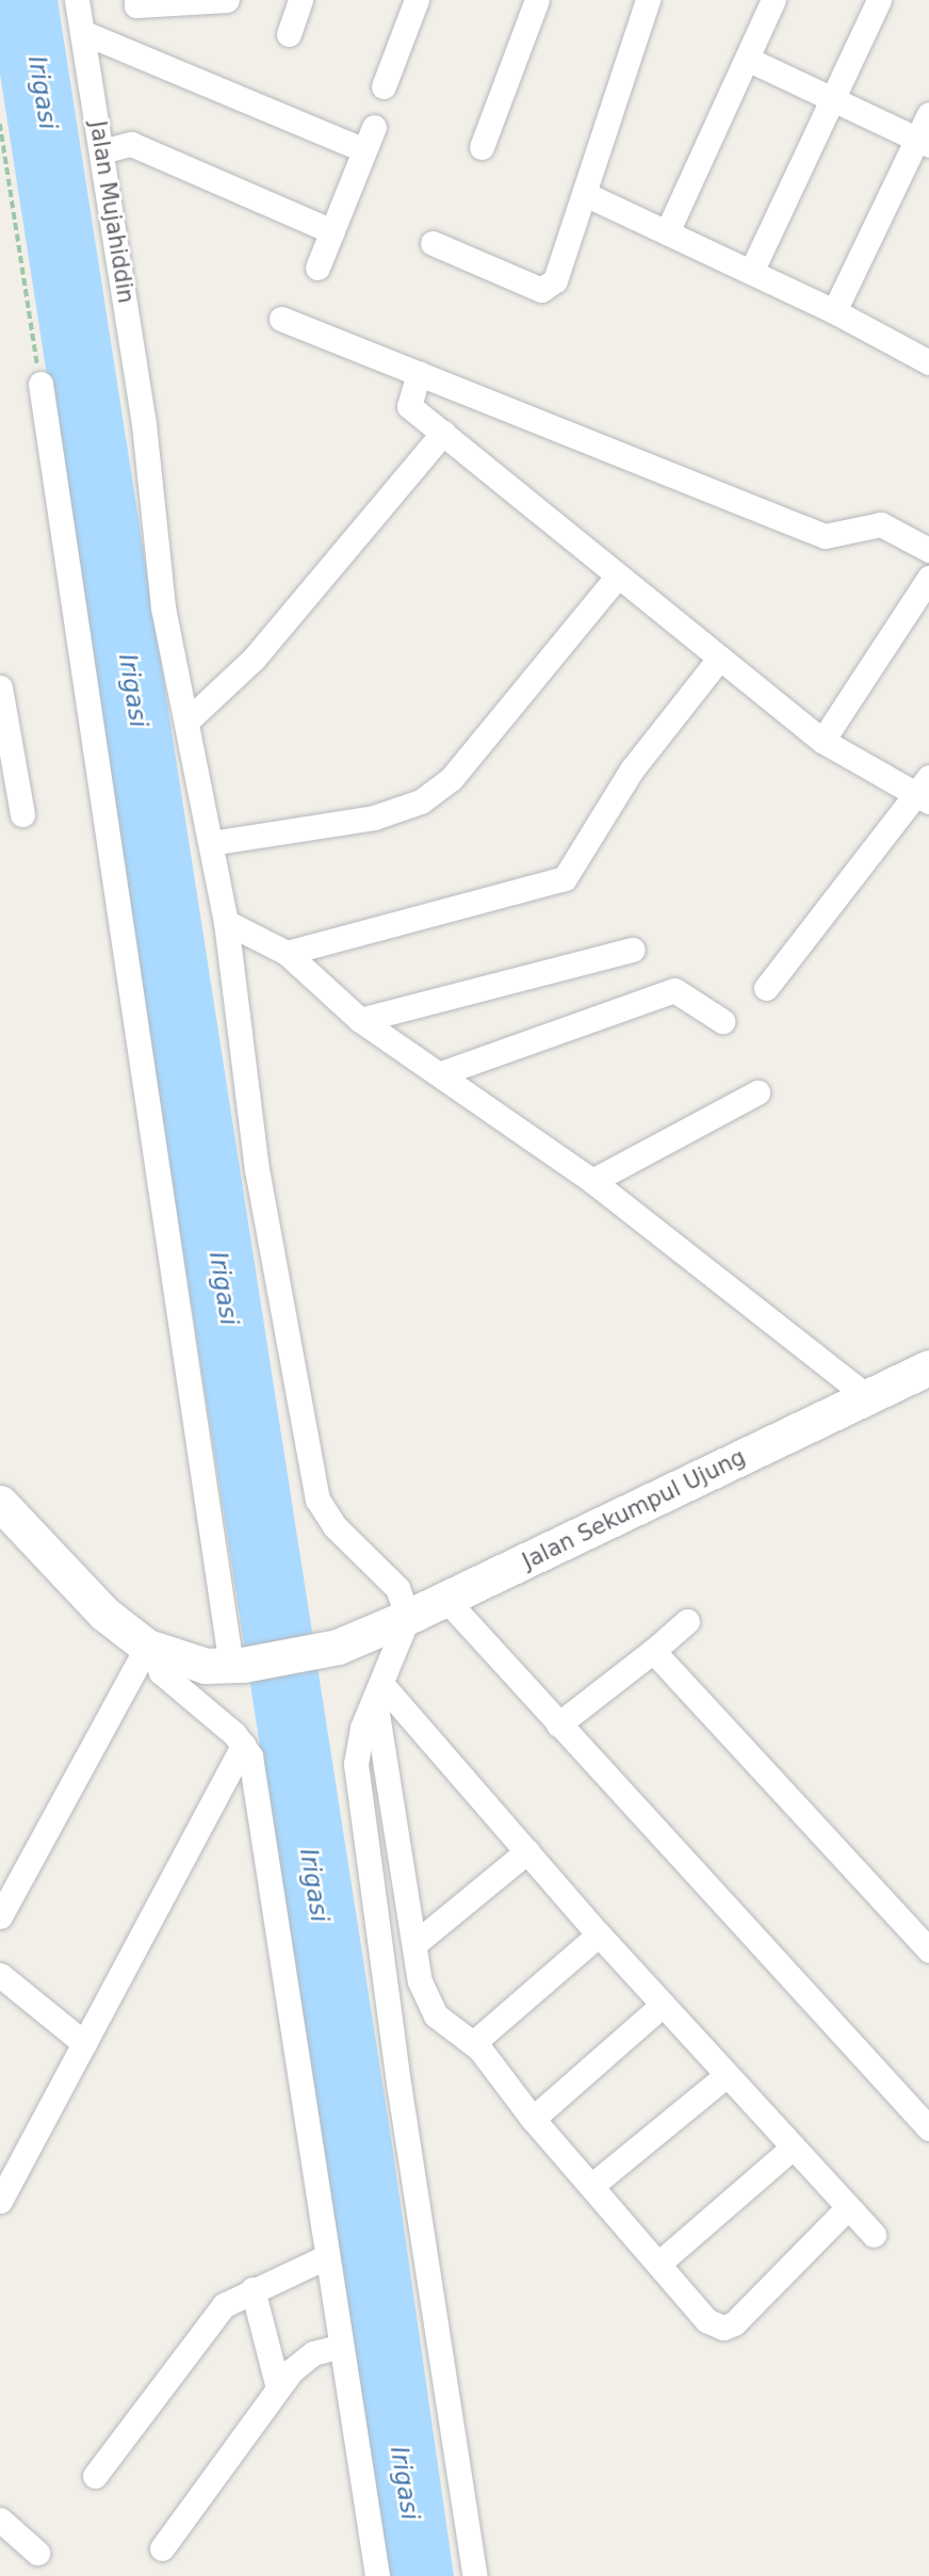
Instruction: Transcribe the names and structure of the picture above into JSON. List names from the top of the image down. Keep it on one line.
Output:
{"streets":{"main road":["Jalan Sekumpul Ujung"],"street":["Jalan Mujahiddin"]},"crossings":[["Jalan Mujahiddin","Jalan Sekumpul Ujung"]],"water":["Irigasi"]}
